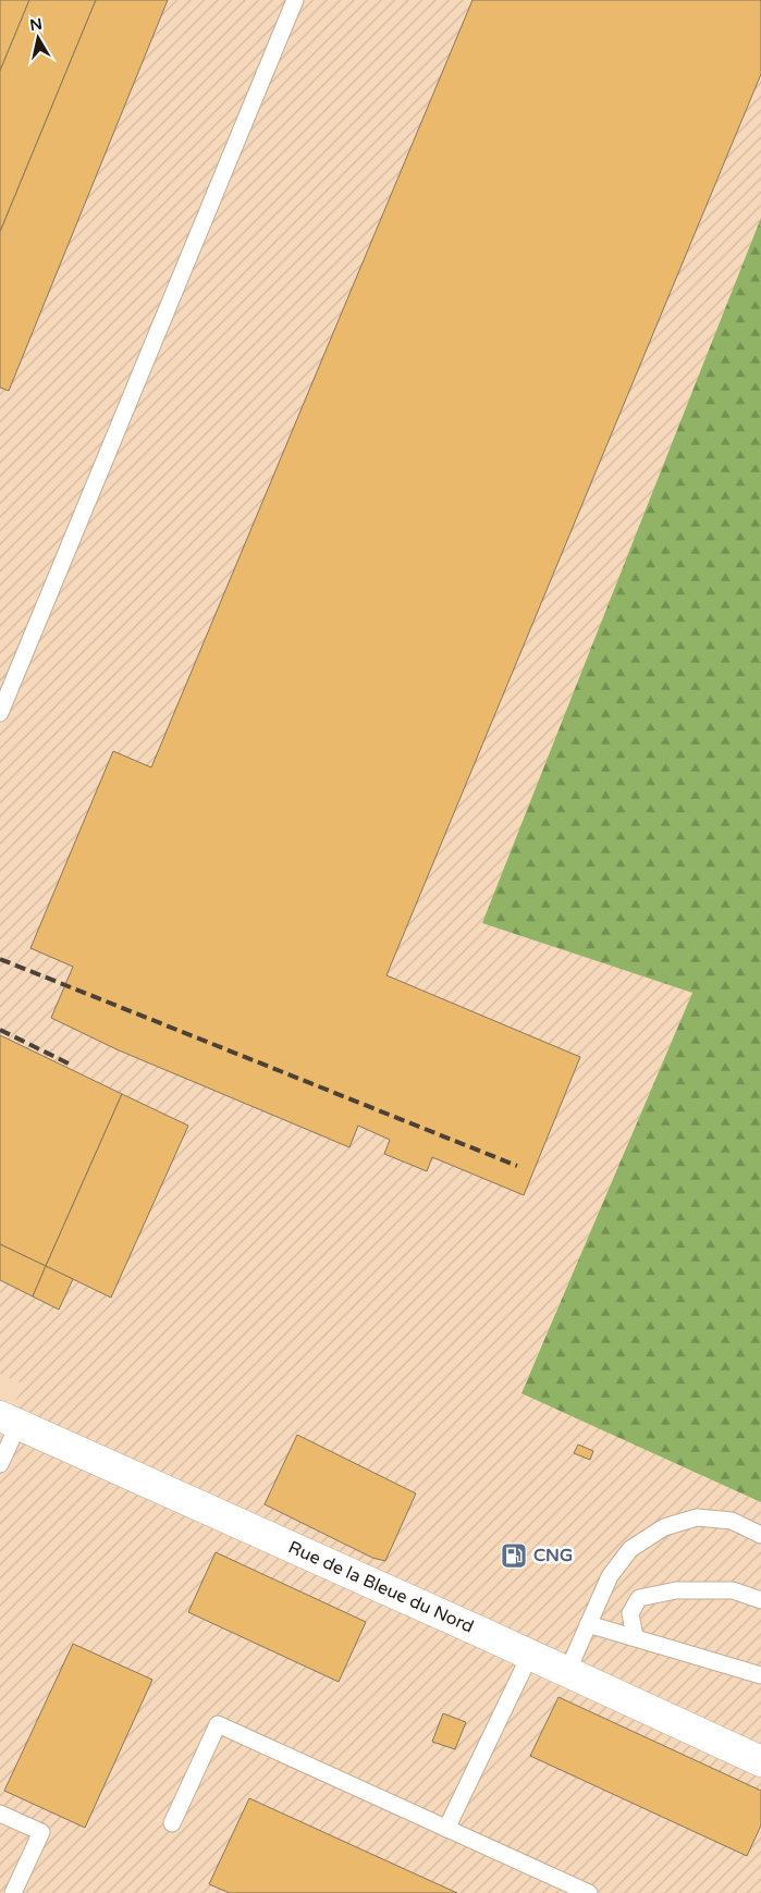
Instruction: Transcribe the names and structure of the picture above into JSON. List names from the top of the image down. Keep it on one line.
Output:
{"streets":{"street":["Rue de la Bleue du Nord"]},"places":{"fuel station":["CNG"]},"north":"top"}
